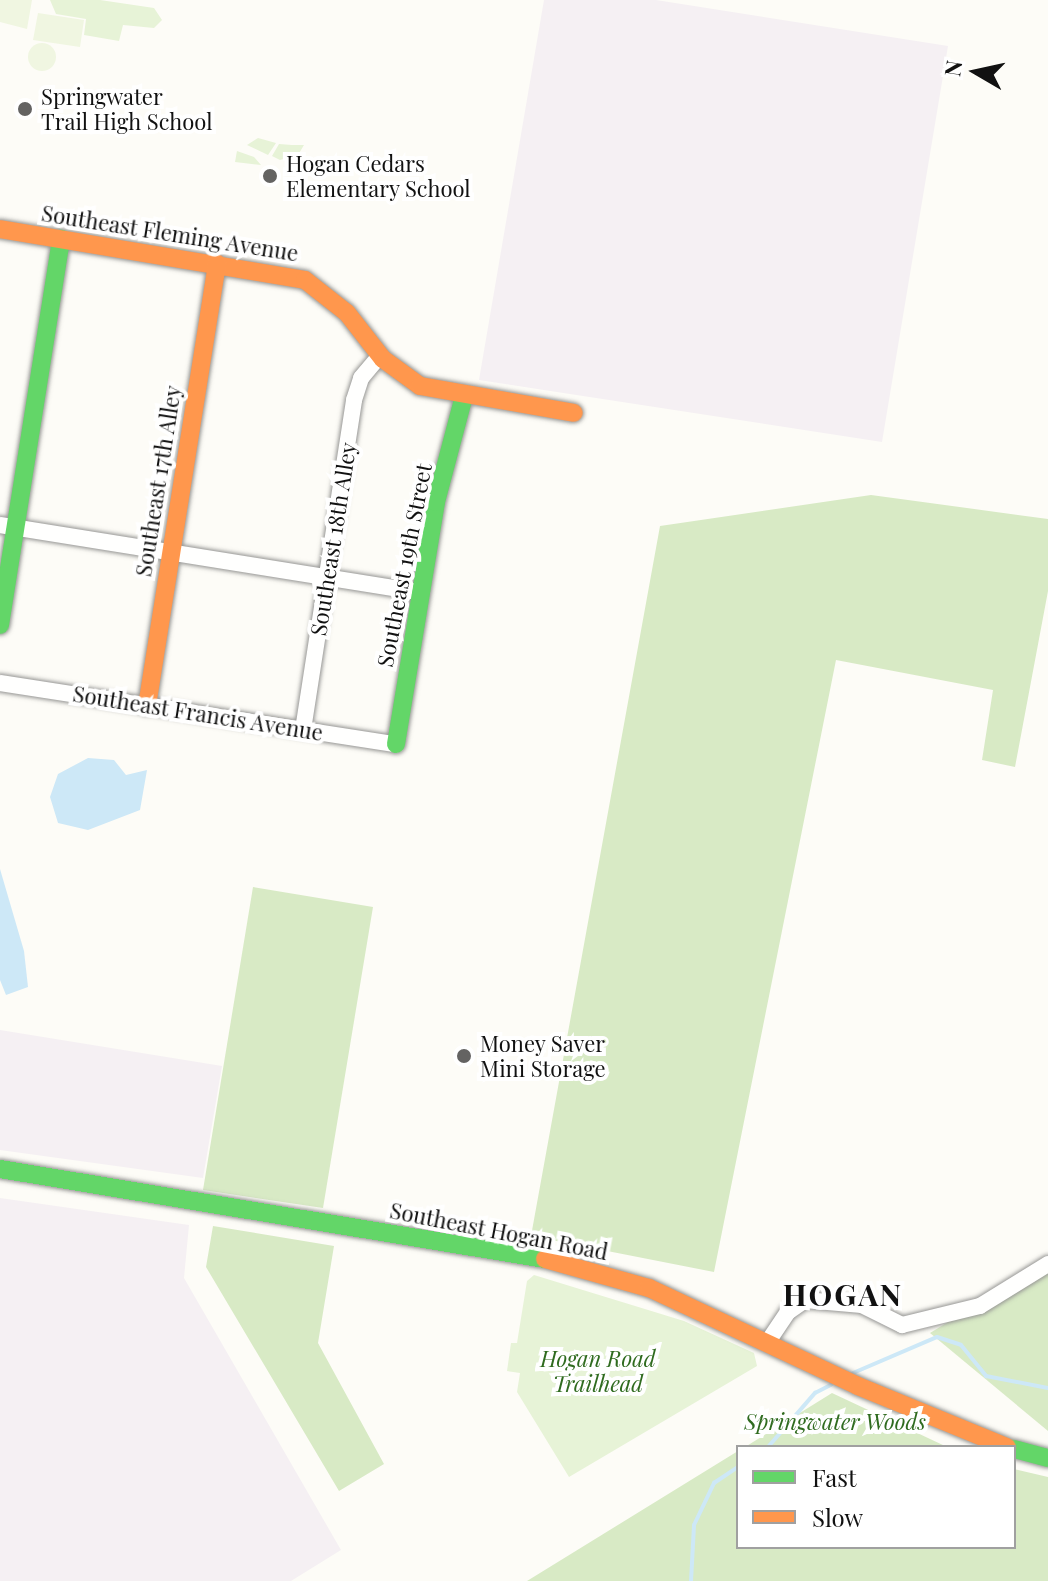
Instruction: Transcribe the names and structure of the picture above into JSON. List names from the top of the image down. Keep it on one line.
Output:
{"streets":{"street":["Southeast Fleming Avenue","Southeast 17th Alley","Southeast 18th Alley","Southeast 19th Street","Southeast Francis Avenue","Southeast Hogan Road"]},"crossings":[["Southeast Fleming Avenue","Southeast 17th Alley"],["Southeast Fleming Avenue","Southeast 18th Alley"],["Southeast Fleming Avenue","Southeast 19th Street"],["Southeast 17th Alley","Southeast Francis Avenue"],["Southeast 18th Alley","Southeast Francis Avenue"],["Southeast 19th Street","Southeast Francis Avenue"]],"districts":["HOGAN"],"parks":["Hogan Road Trailhead","Springwater Woods"],"places":["Springwater Trail High School","Hogan Cedars Elementary School","Money Saver Mini Storage"],"legend":["Fast","Slow"],"north":"left"}
